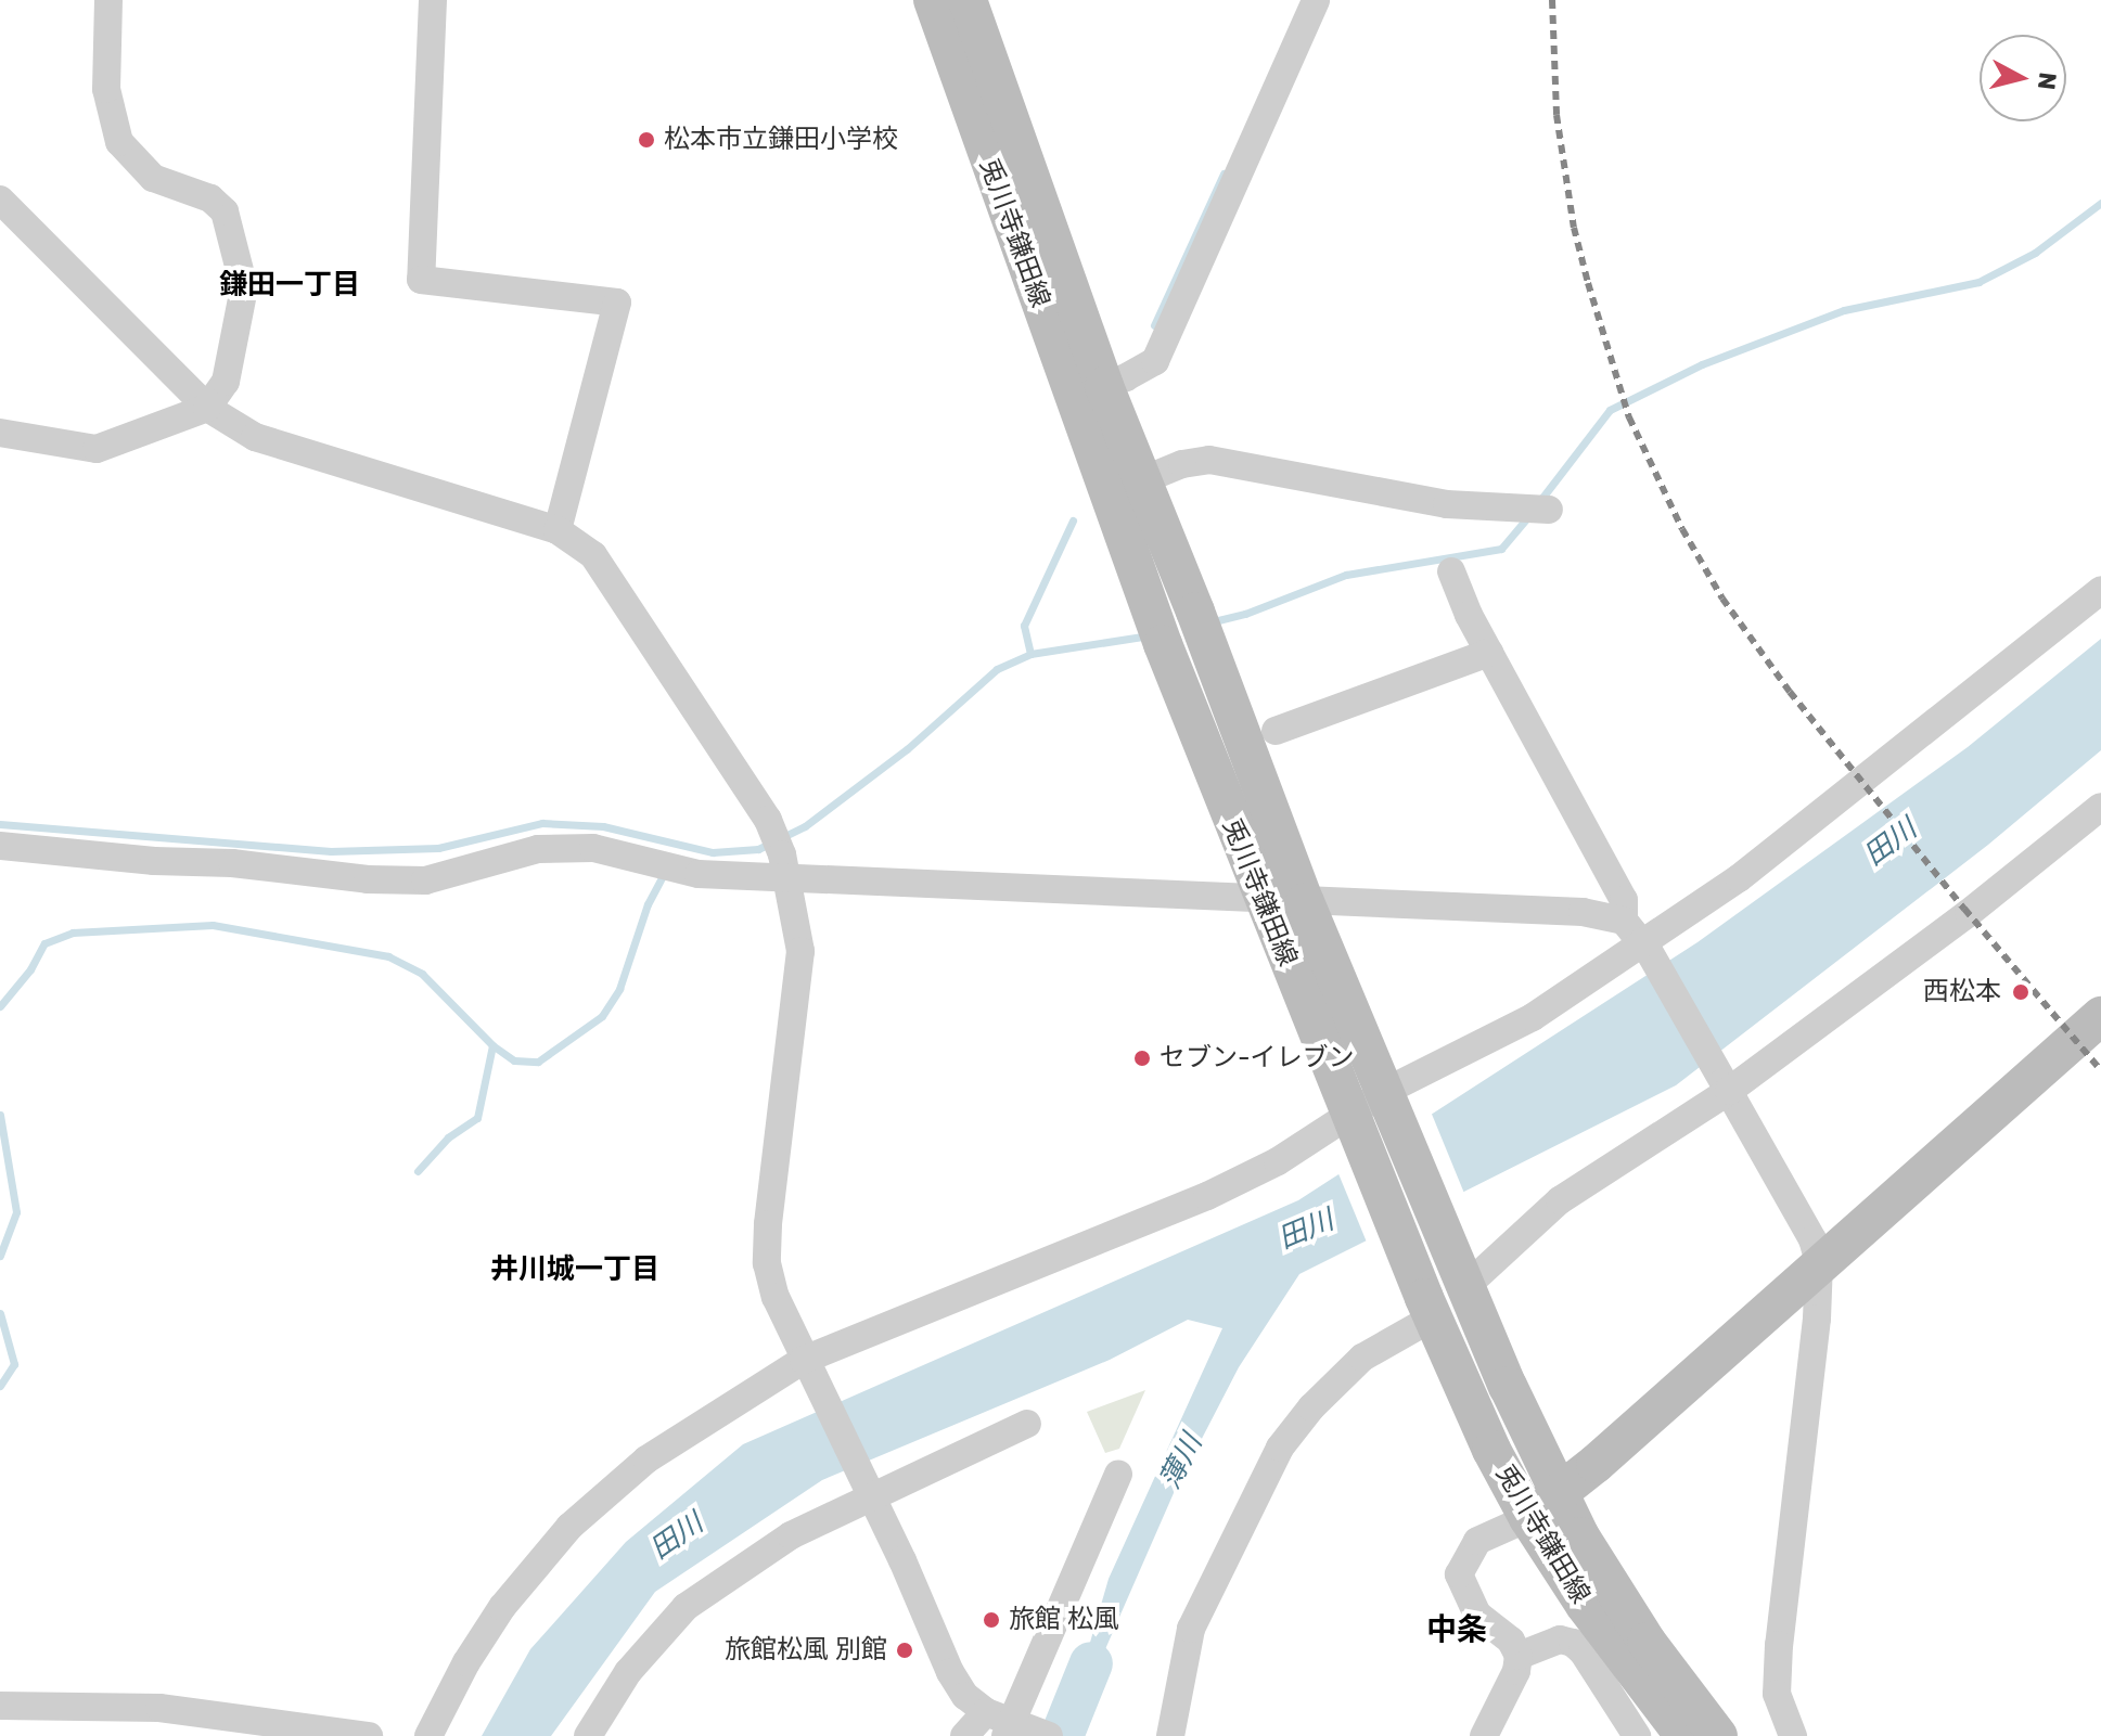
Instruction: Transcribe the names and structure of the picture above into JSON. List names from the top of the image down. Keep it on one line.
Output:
{"streets":{"main road":["兎川寺鎌田線"]},"districts":["鎌田一丁目","井川城一丁目","中条"],"water":["田川","薄川"],"places":["松本市立鎌田小学校","西松本","セブン-イレブン","旅館 松風","旅館松風 別館"],"north":"right"}
